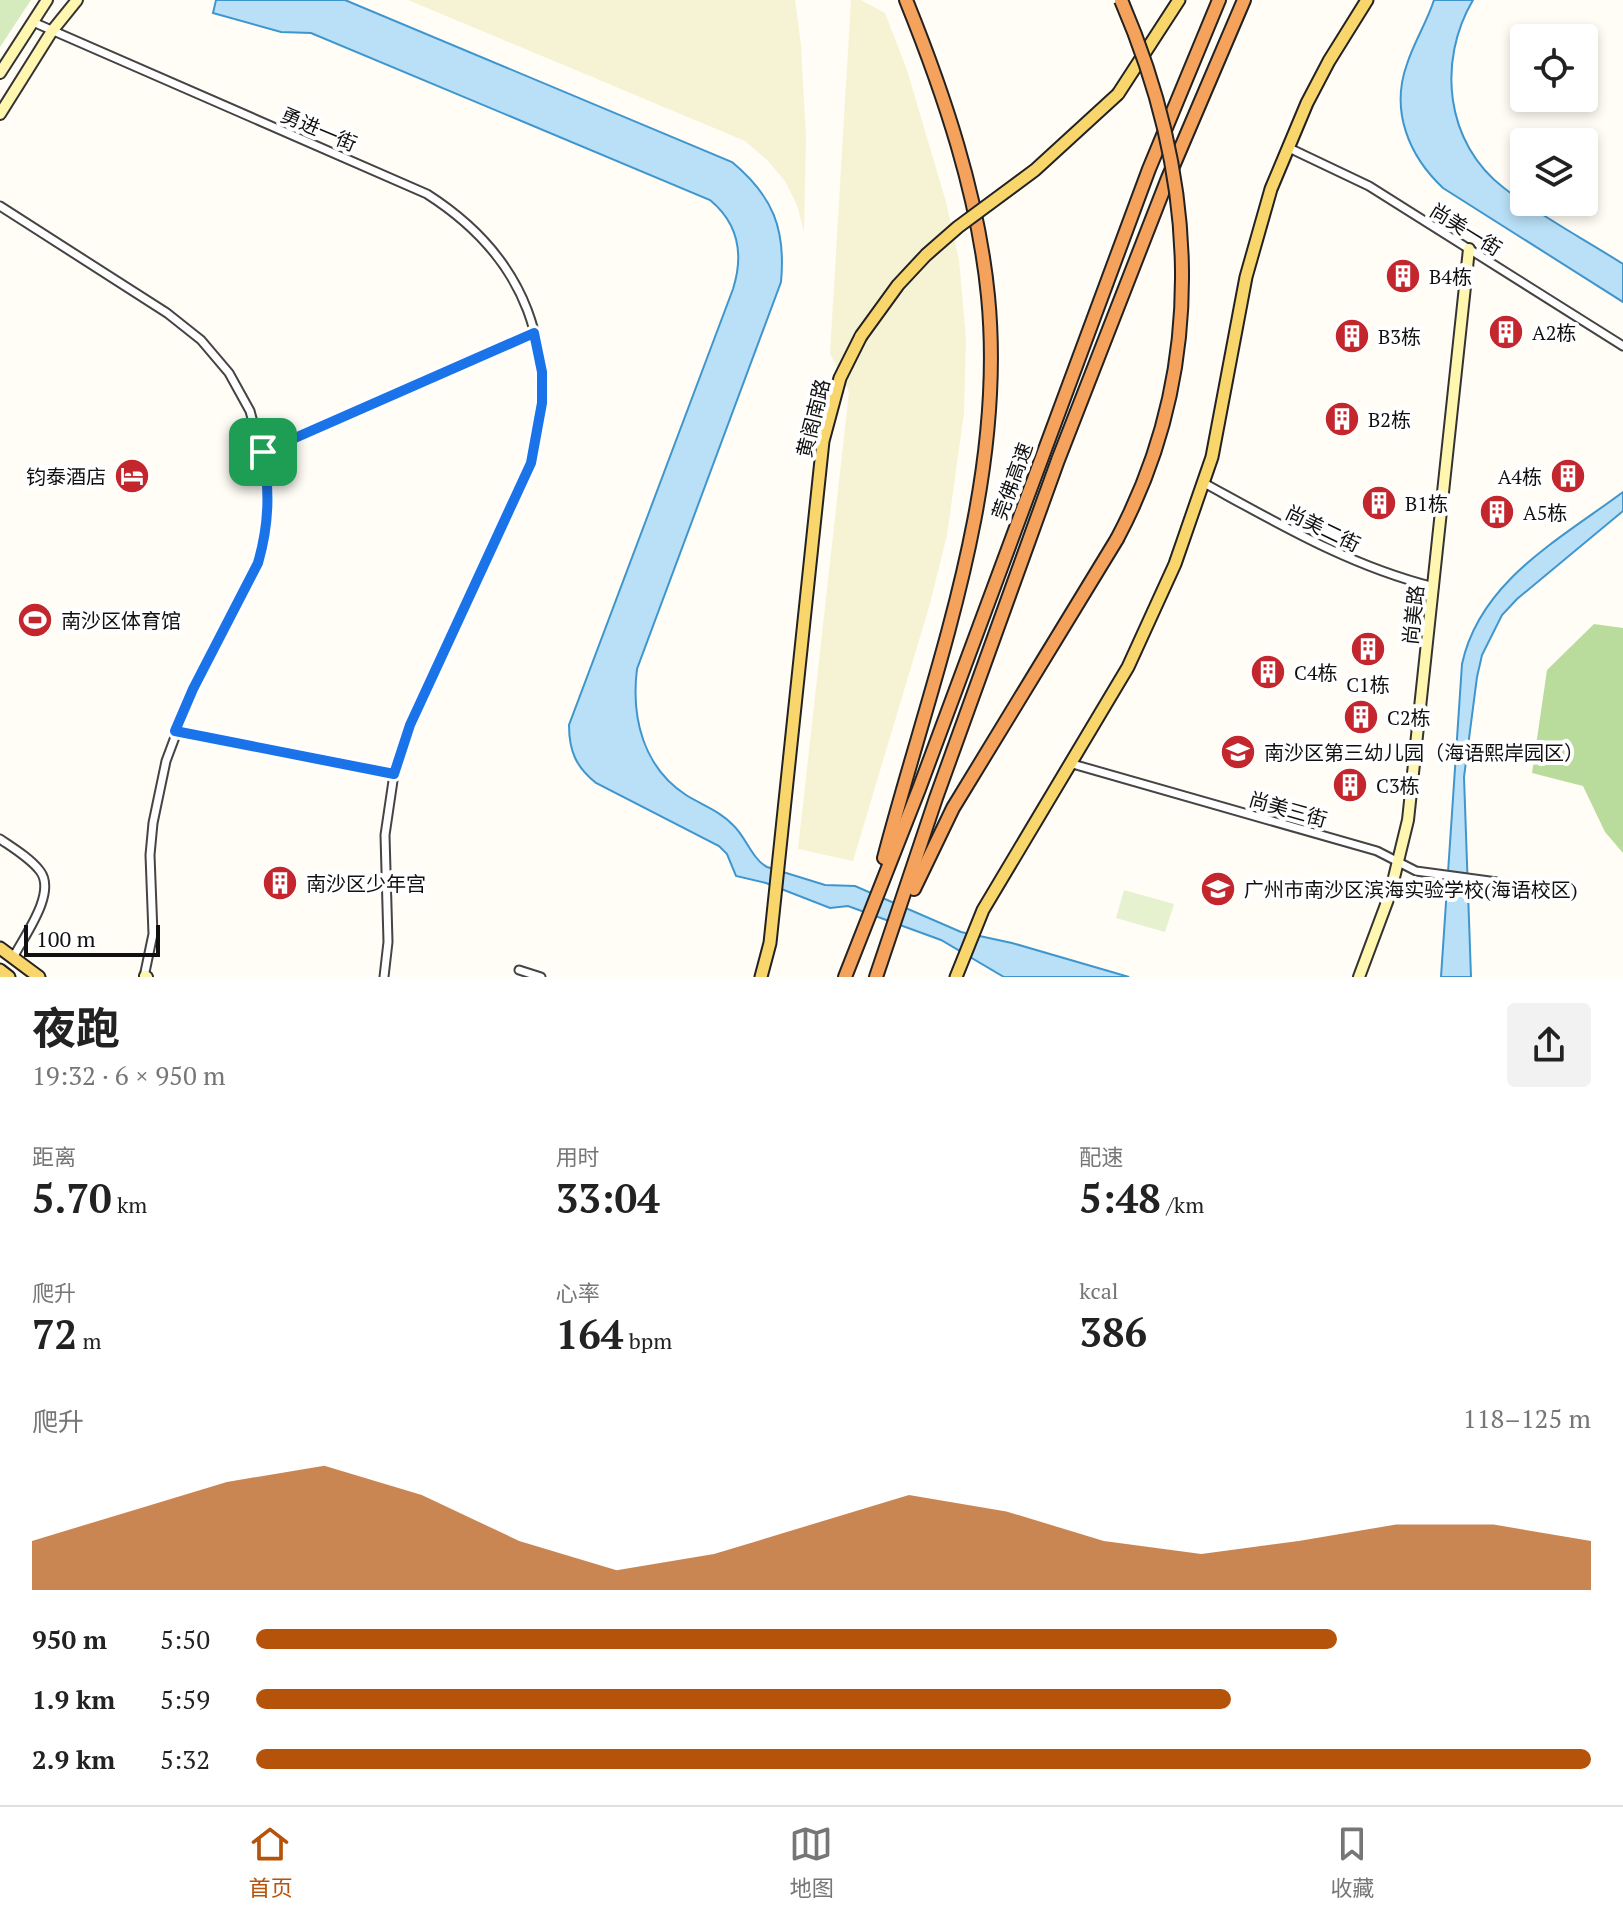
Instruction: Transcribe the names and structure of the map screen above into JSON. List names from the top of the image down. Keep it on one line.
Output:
{"streets":{"highway":["莞佛高速"],"main road":["黄阁南路"],"street":["勇进一街","尚美一街","尚美二街","尚美路","尚美三街"]},"crossings":[["尚美一街","尚美路"],["尚美二街","尚美路"],["尚美路","尚美三街"]],"places":{"building":["B4栋","A2栋","B3栋","B2栋","A4栋","B1栋","A5栋","C1栋","C4栋","C2栋","C3栋","南沙区少年宫"],"hotel":["钧泰酒店"],"sports":["南沙区体育馆"],"school or university":["南沙区第三幼儿园（海语熙岸园区）","广州市南沙区滨海实验学校(海语校区)"]},"scale_bar":"100 m","page":{"scale":"100 m","heading":["夜跑","19:32 · 6 × 950 m"],"stats":[["距离","5.70 km"],["用时","33:04"],["配速","5:48 /km"],["爬升","72 m"],["心率","164 bpm"],["kcal","386"]],"chart":["爬升","118–125 m"],"list":[{"name":"950 m","note":"5:50"},{"name":"1.9 km","note":"5:59"},{"name":"2.9 km","note":"5:32"}],"tabs":["首页","地图","收藏"]}}
